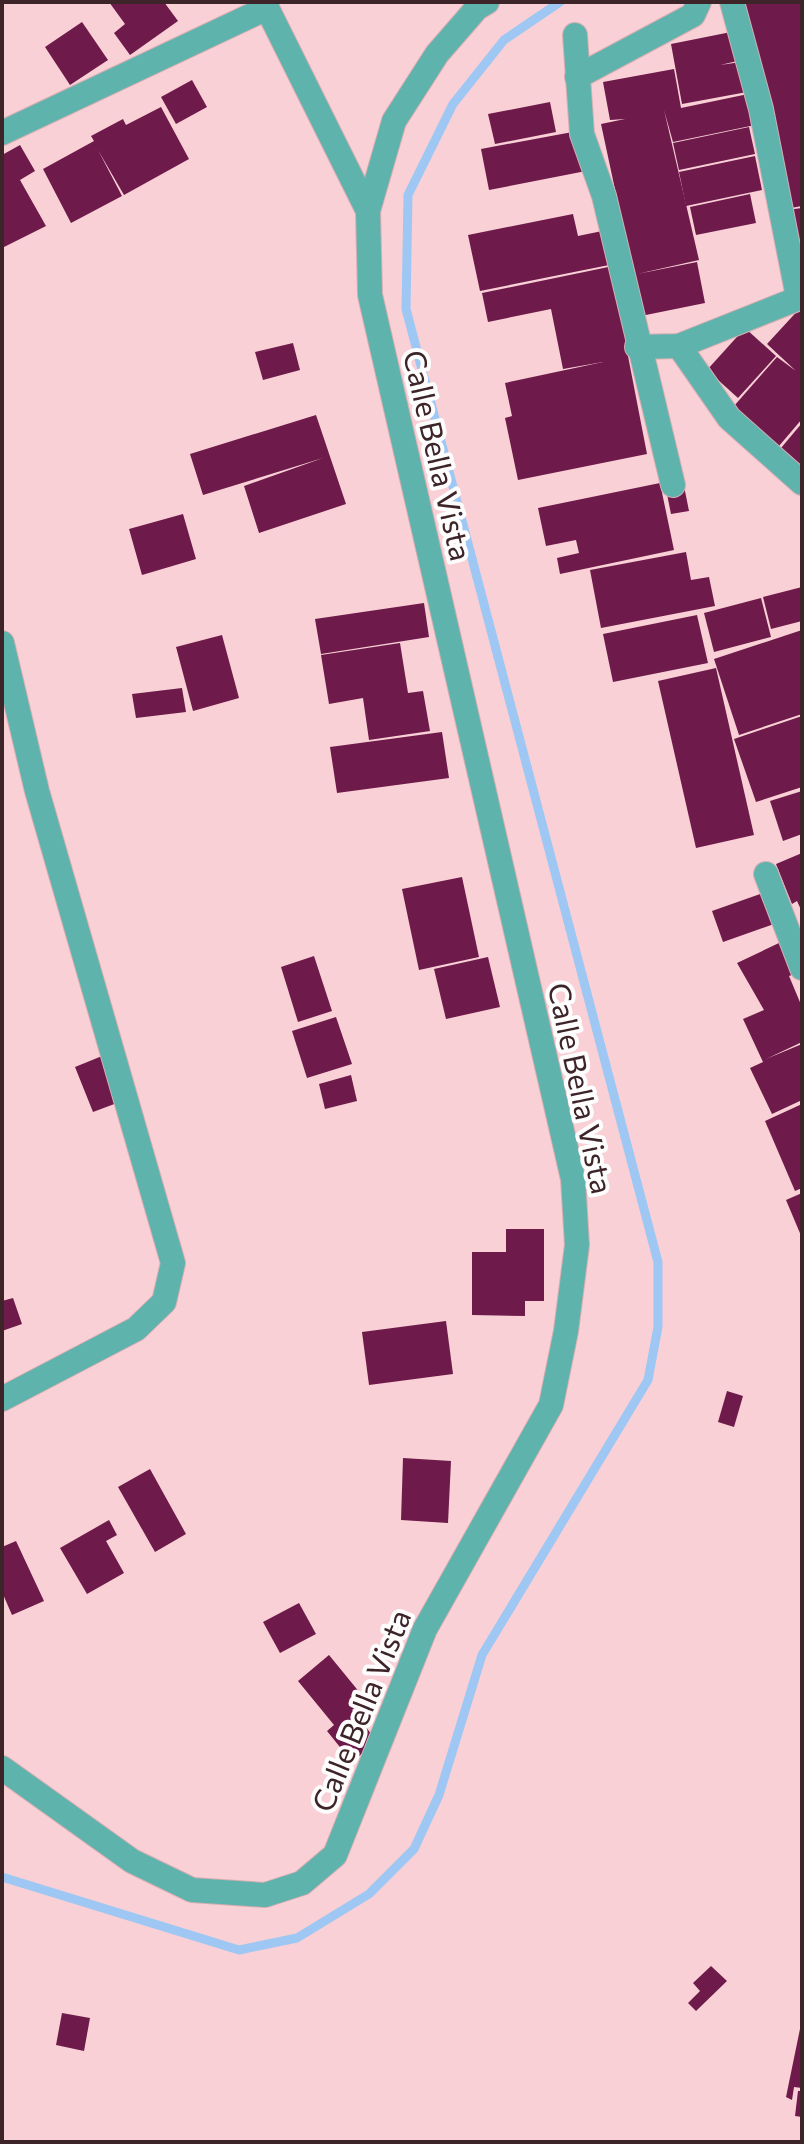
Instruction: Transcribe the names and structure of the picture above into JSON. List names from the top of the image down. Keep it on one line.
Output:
{"streets":{"street":["Calle Bella Vista"]}}
